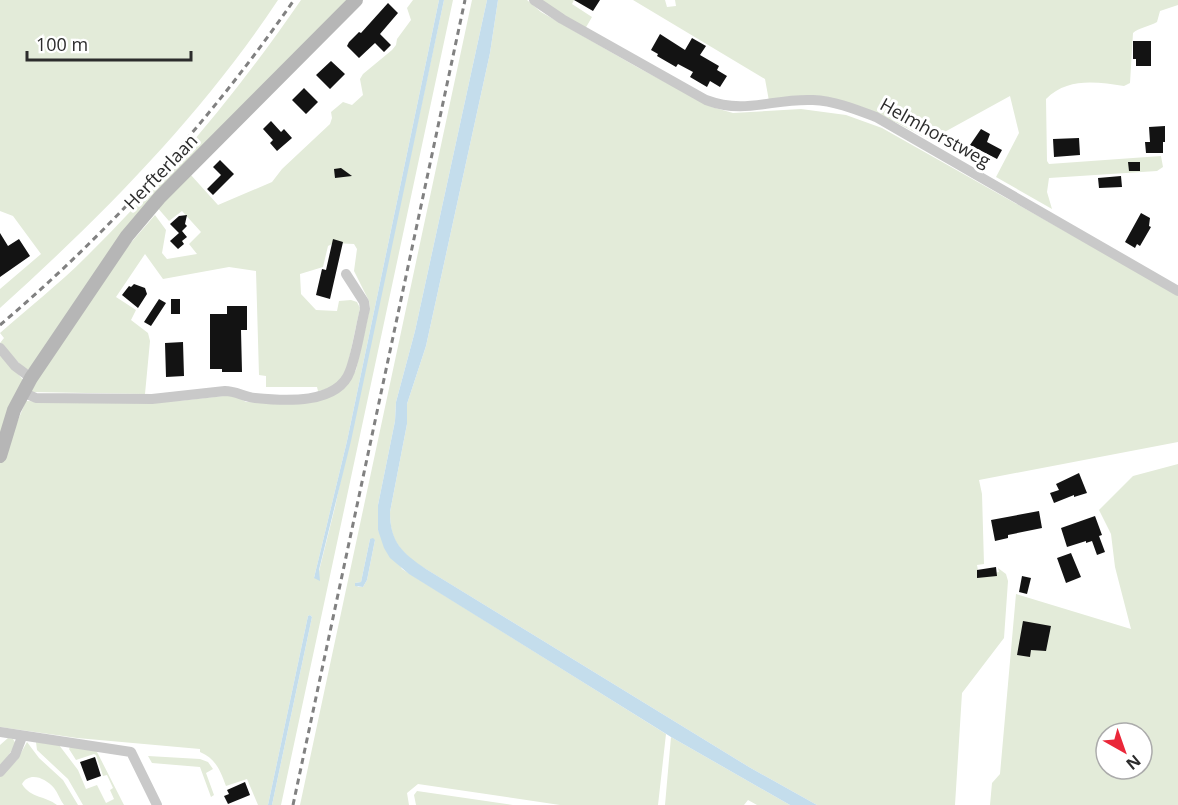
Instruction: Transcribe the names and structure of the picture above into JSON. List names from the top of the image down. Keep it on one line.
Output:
{"streets":{"street":["Helmhorstweg","Herfterlaan"]},"scale_bar":"100 m","north":"bottom right"}
